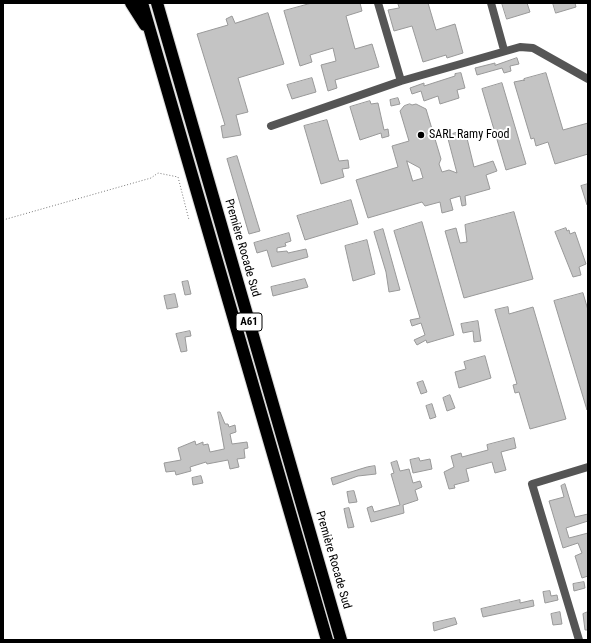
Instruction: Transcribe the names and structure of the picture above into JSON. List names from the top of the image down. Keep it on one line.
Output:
{"streets":{"highway":["Première Rocade Sud","A61"]},"places":["SARL Ramy Food"]}
